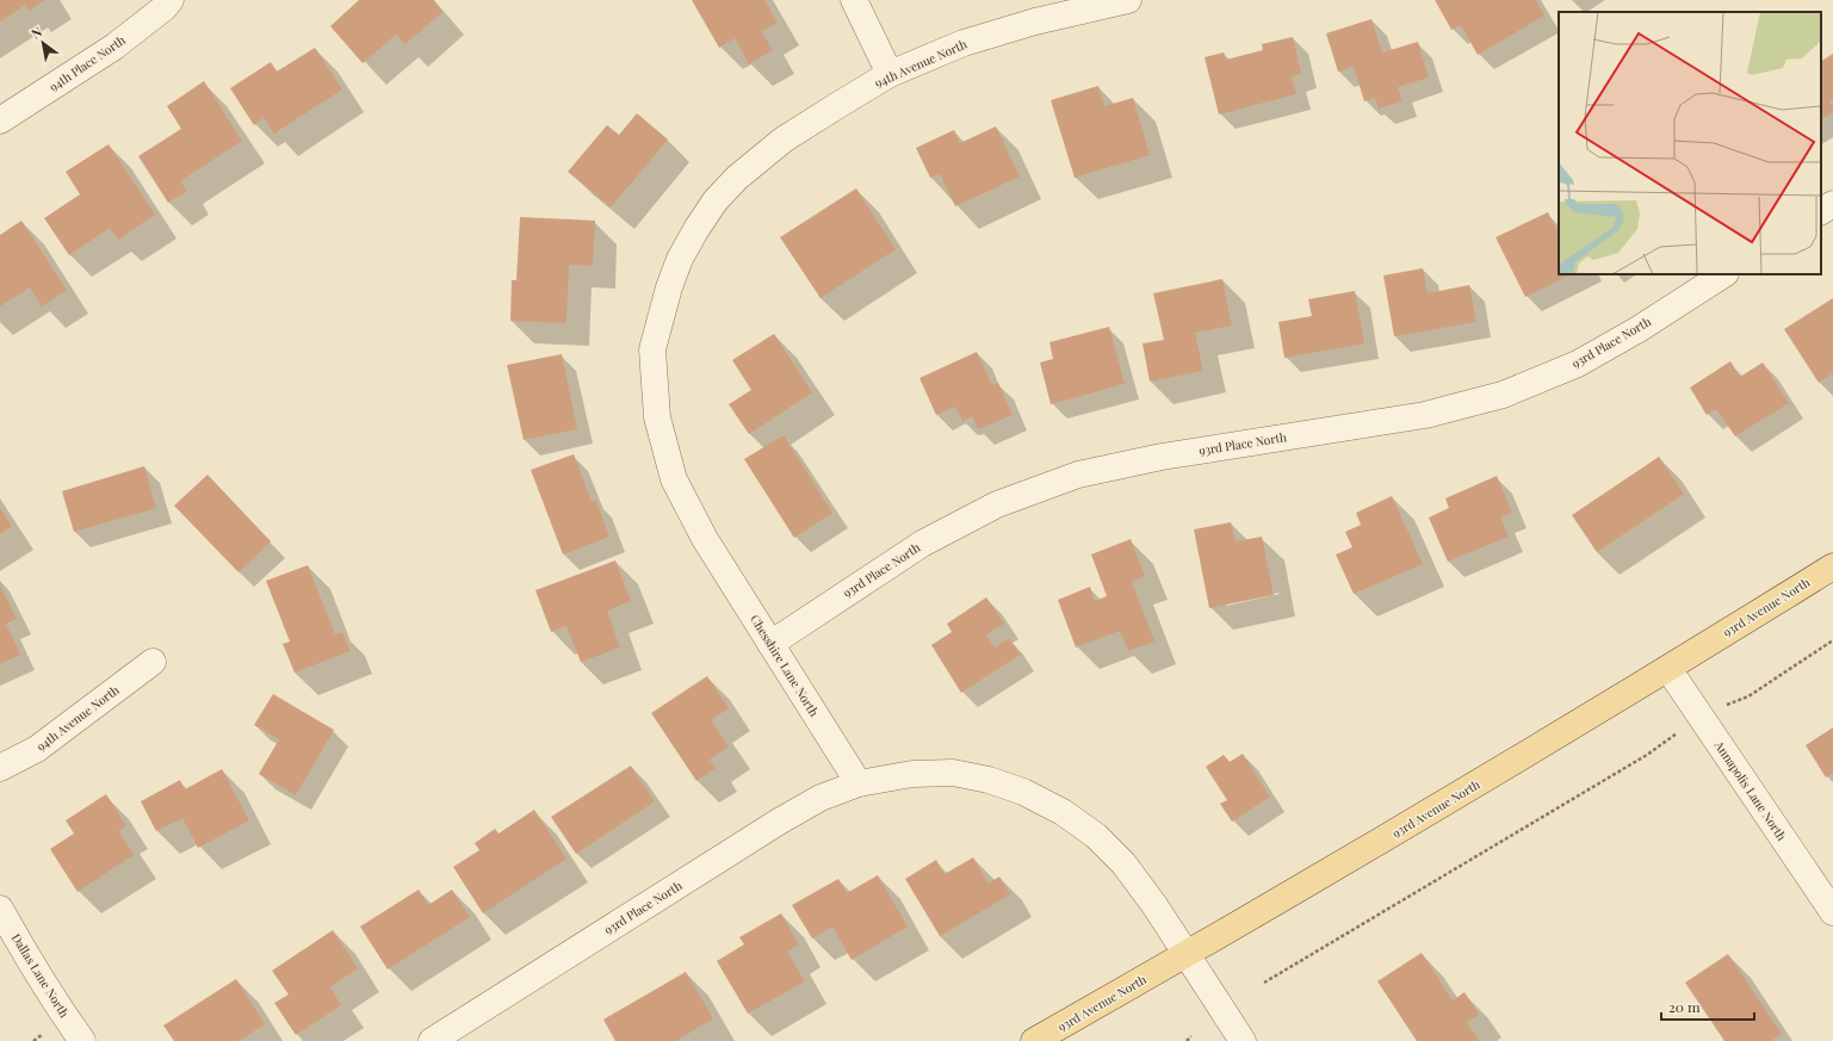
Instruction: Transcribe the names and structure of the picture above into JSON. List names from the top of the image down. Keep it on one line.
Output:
{"streets":{"main road":["93rd Avenue North"],"street":["94th Place North","94th Avenue North","93rd Place North","Chesshire Lane North","Annapolis Lane North","Dallas Lane North"]},"crossings":[["94th Avenue North","Chesshire Lane North"],["93rd Place North","Chesshire Lane North"],["93rd Avenue North","Annapolis Lane North"]],"scale_bar":"20 m","north":"top left"}
